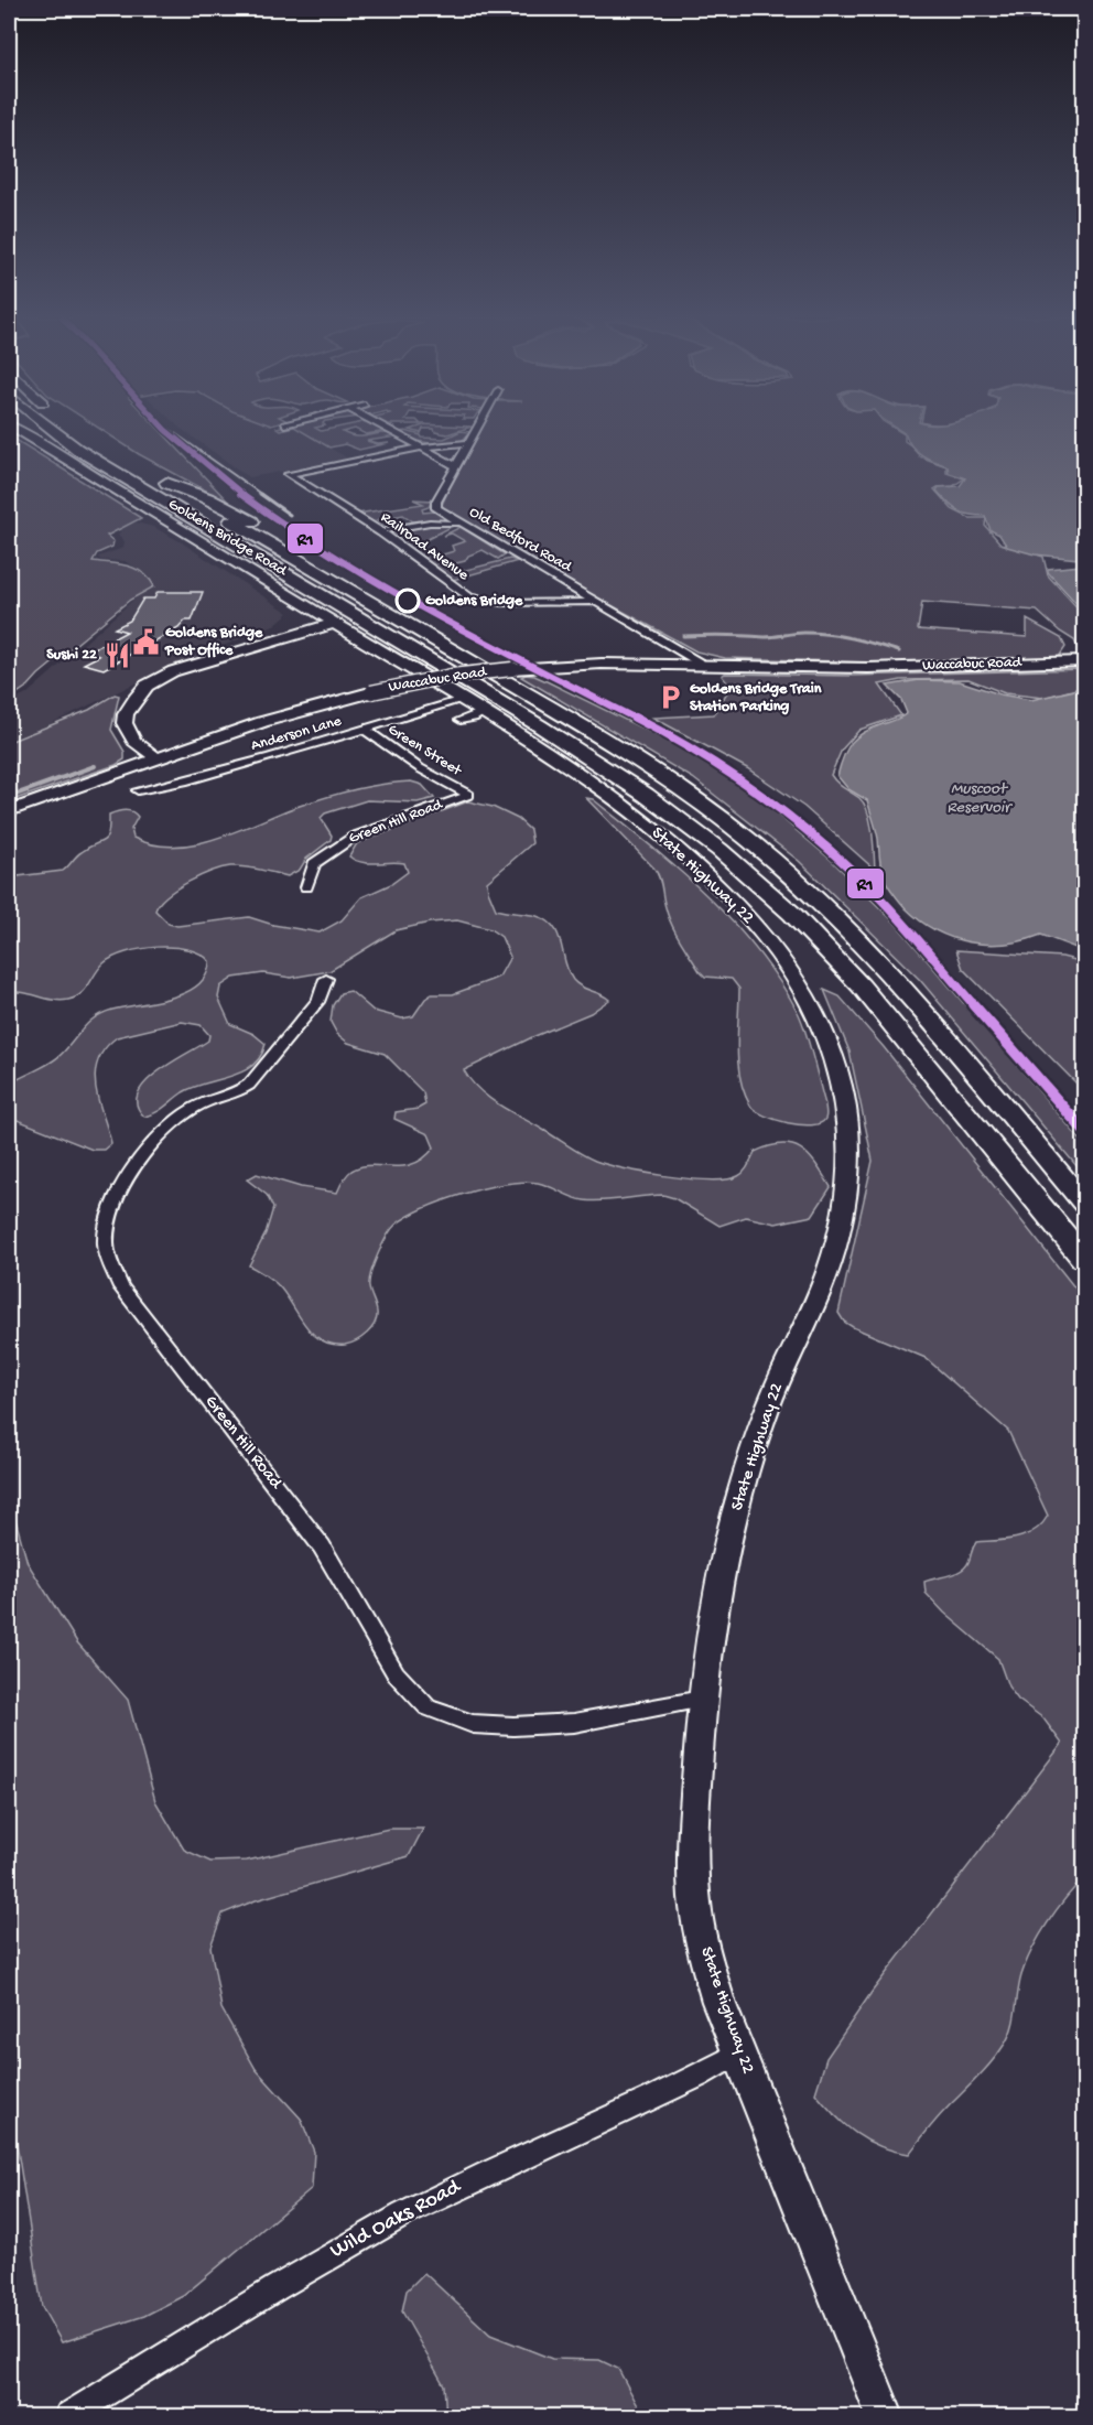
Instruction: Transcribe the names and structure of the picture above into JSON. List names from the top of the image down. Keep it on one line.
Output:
{"streets":{"main road":["Goldens Bridge Road","Waccabuc Road","State Highway 22"],"street":["Old Bedford Road","Railroad Avenue","Anderson Lane","Green Street","Green Hill Road","Wild Oaks Road"]},"crossings":[["Goldens Bridge Road","State Highway 22"],["Old Bedford Road","Railroad Avenue"],["Old Bedford Road","Waccabuc Road"],["Anderson Lane","Green Street"],["Anderson Lane","State Highway 22"],["Green Street","Green Hill Road"],["Green Hill Road","State Highway 22"],["State Highway 22","Wild Oaks Road"]],"water":["Muscoot Reservoir"],"places":{"other":["Goldens Bridge"],"public building":["Goldens Bridge Post Office"],"restaurant":["Sushi 22"],"parking":["Goldens Bridge Train Station Parking"]},"lines":["transit line R1"]}
